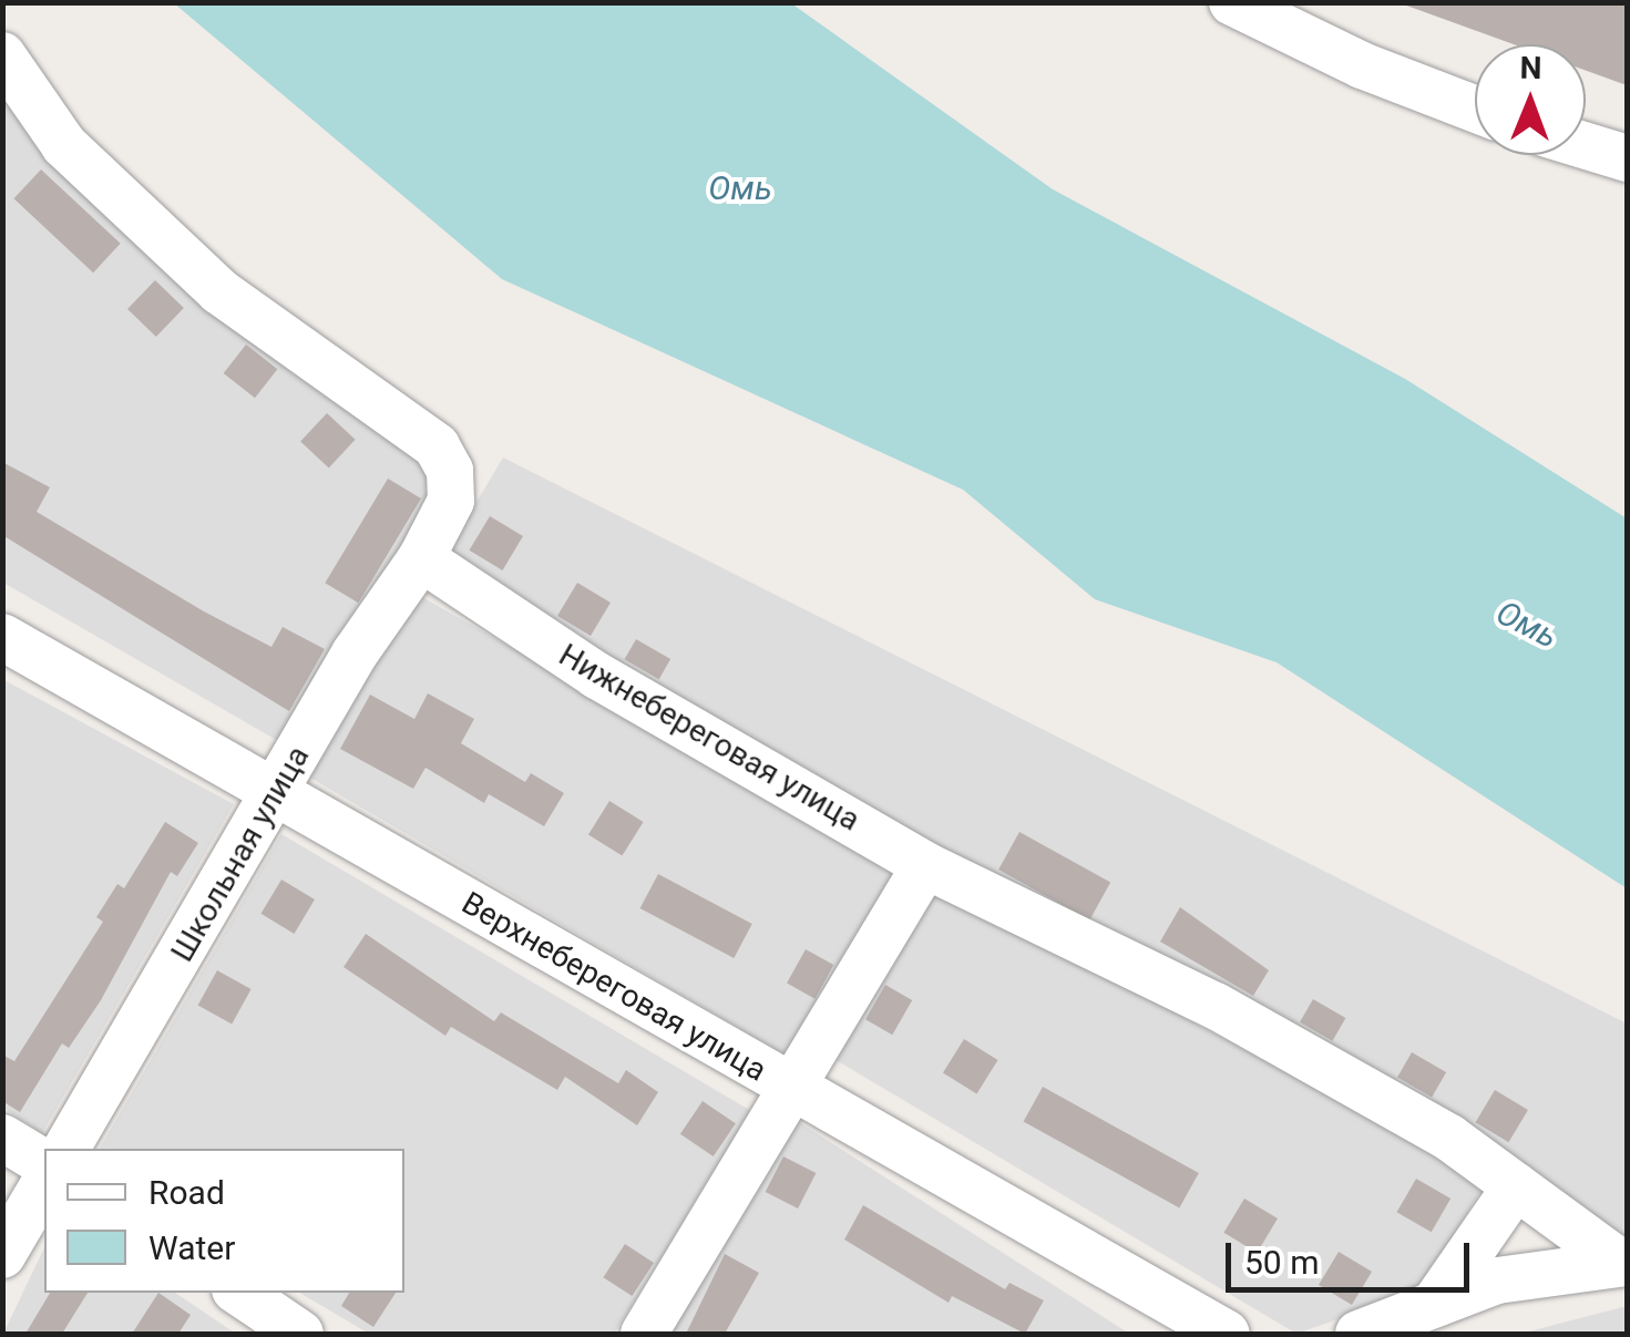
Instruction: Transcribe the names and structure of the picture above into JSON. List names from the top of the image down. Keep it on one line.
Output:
{"streets":{"street":["Нижнебереговая улица","Школьная улица","Верхнебереговая улица"]},"crossings":[["Нижнебереговая улица","Школьная улица"],["Школьная улица","Верхнебереговая улица"]],"water":["Омь"],"legend":["Road","Water"],"scale_bar":"50 m","north":"top"}
